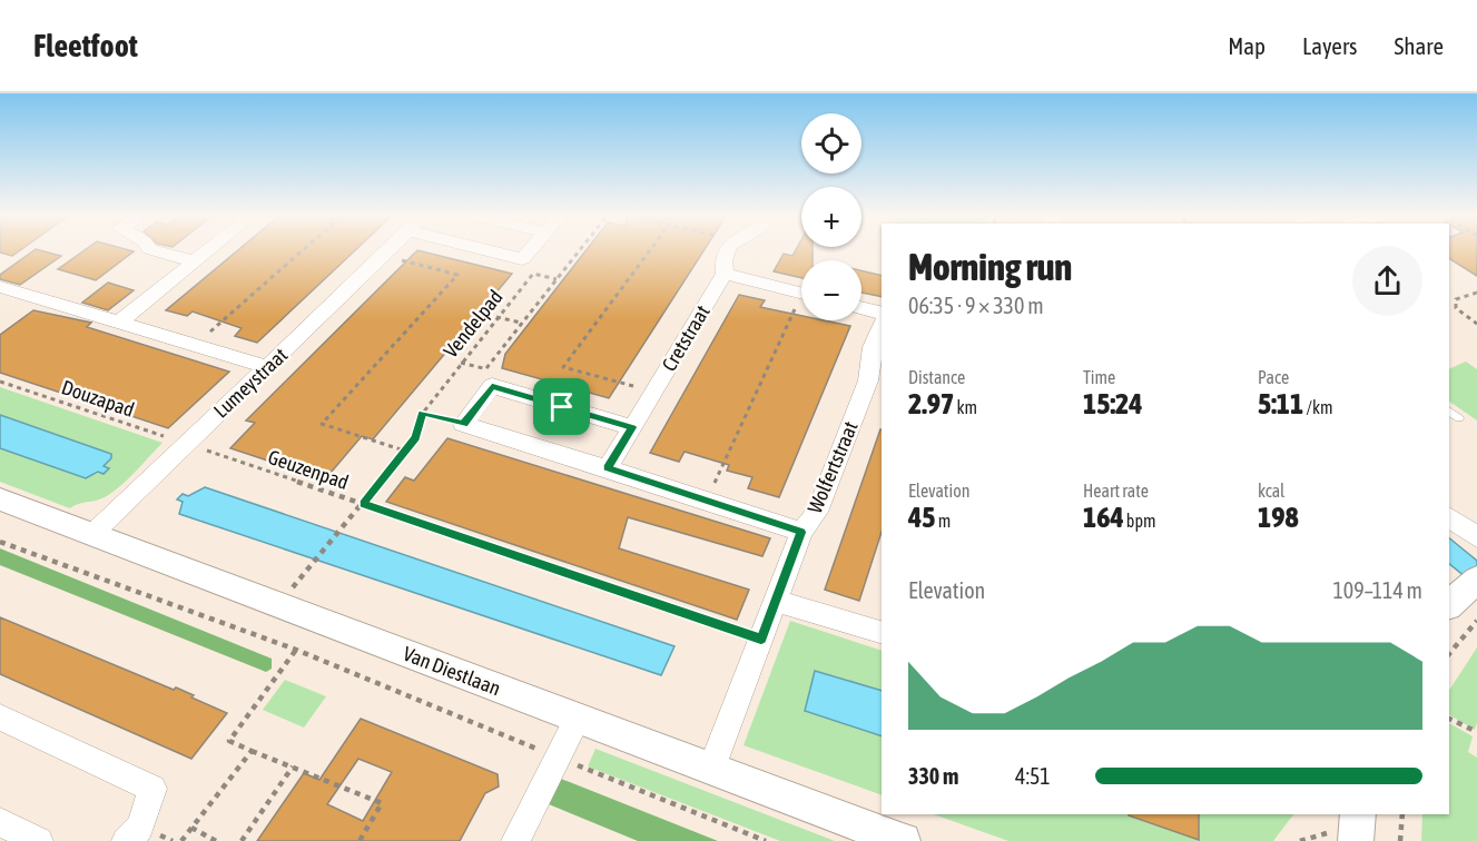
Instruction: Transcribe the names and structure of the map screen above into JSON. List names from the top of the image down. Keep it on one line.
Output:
{"streets":{"street":["Cretstraat","Lumeystraat","Wolfertstraat","Van Diestlaan"],"path":["Vendelpad","Douzapad","Geuzenpad"]},"crossings":[["Vendelpad","Geuzenpad"],["Lumeystraat","Douzapad"],["Lumeystraat","Geuzenpad"],["Lumeystraat","Van Diestlaan"],["Douzapad","Geuzenpad"],["Wolfertstraat","Geuzenpad"],["Wolfertstraat","Van Diestlaan"]],"page":{"header":"Fleetfoot","nav":["Map","Layers","Share"],"map_buttons":["+","−"],"heading":["Morning run","06:35 · 9 × 330 m"],"stats":[["Distance","2.97 km"],["Time","15:24"],["Pace","5:11 /km"],["Elevation","45 m"],["Heart rate","164 bpm"],["kcal","198"]],"chart":["Elevation","109–114 m"],"list":[{"name":"330 m","note":"4:51"}]}}
